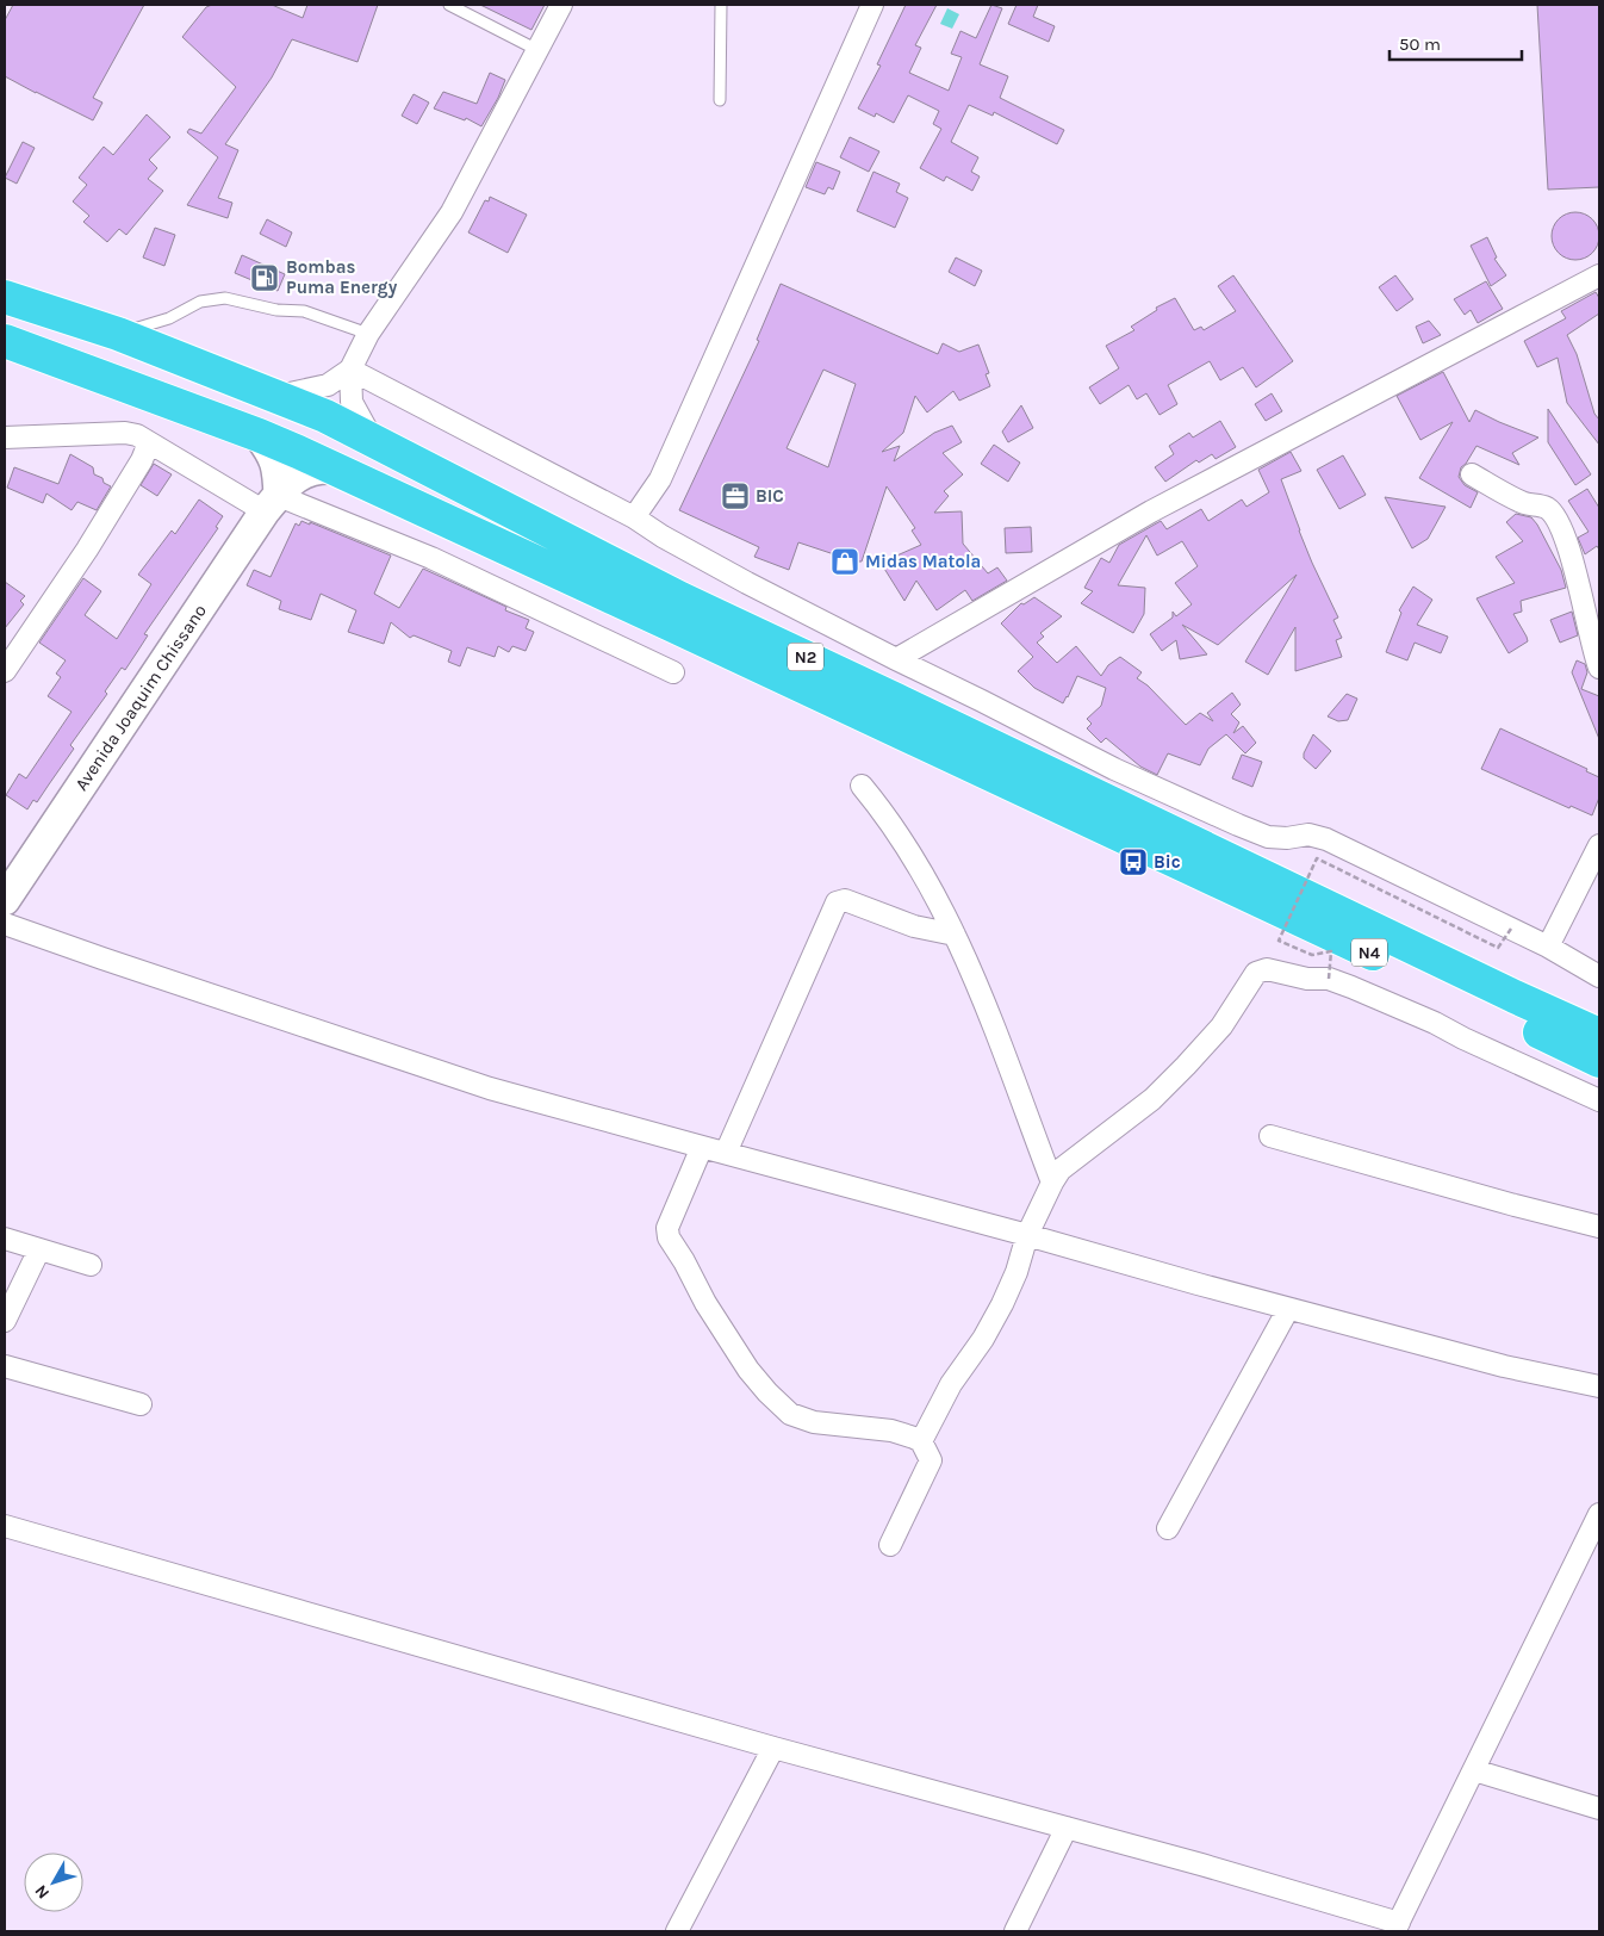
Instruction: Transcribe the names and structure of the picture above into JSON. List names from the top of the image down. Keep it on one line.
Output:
{"streets":{"highway":["N2","N4"],"street":["Avenida Joaquim Chissano"]},"crossings":[["N2","Avenida Joaquim Chissano"],["N2","N4"]],"places":{"fuel station":["Bombas Puma Energy"],"office":["BIC"],"shop":["Midas Matola"],"bus stop":["Bic"]},"scale_bar":"50 m","north":"bottom left"}
